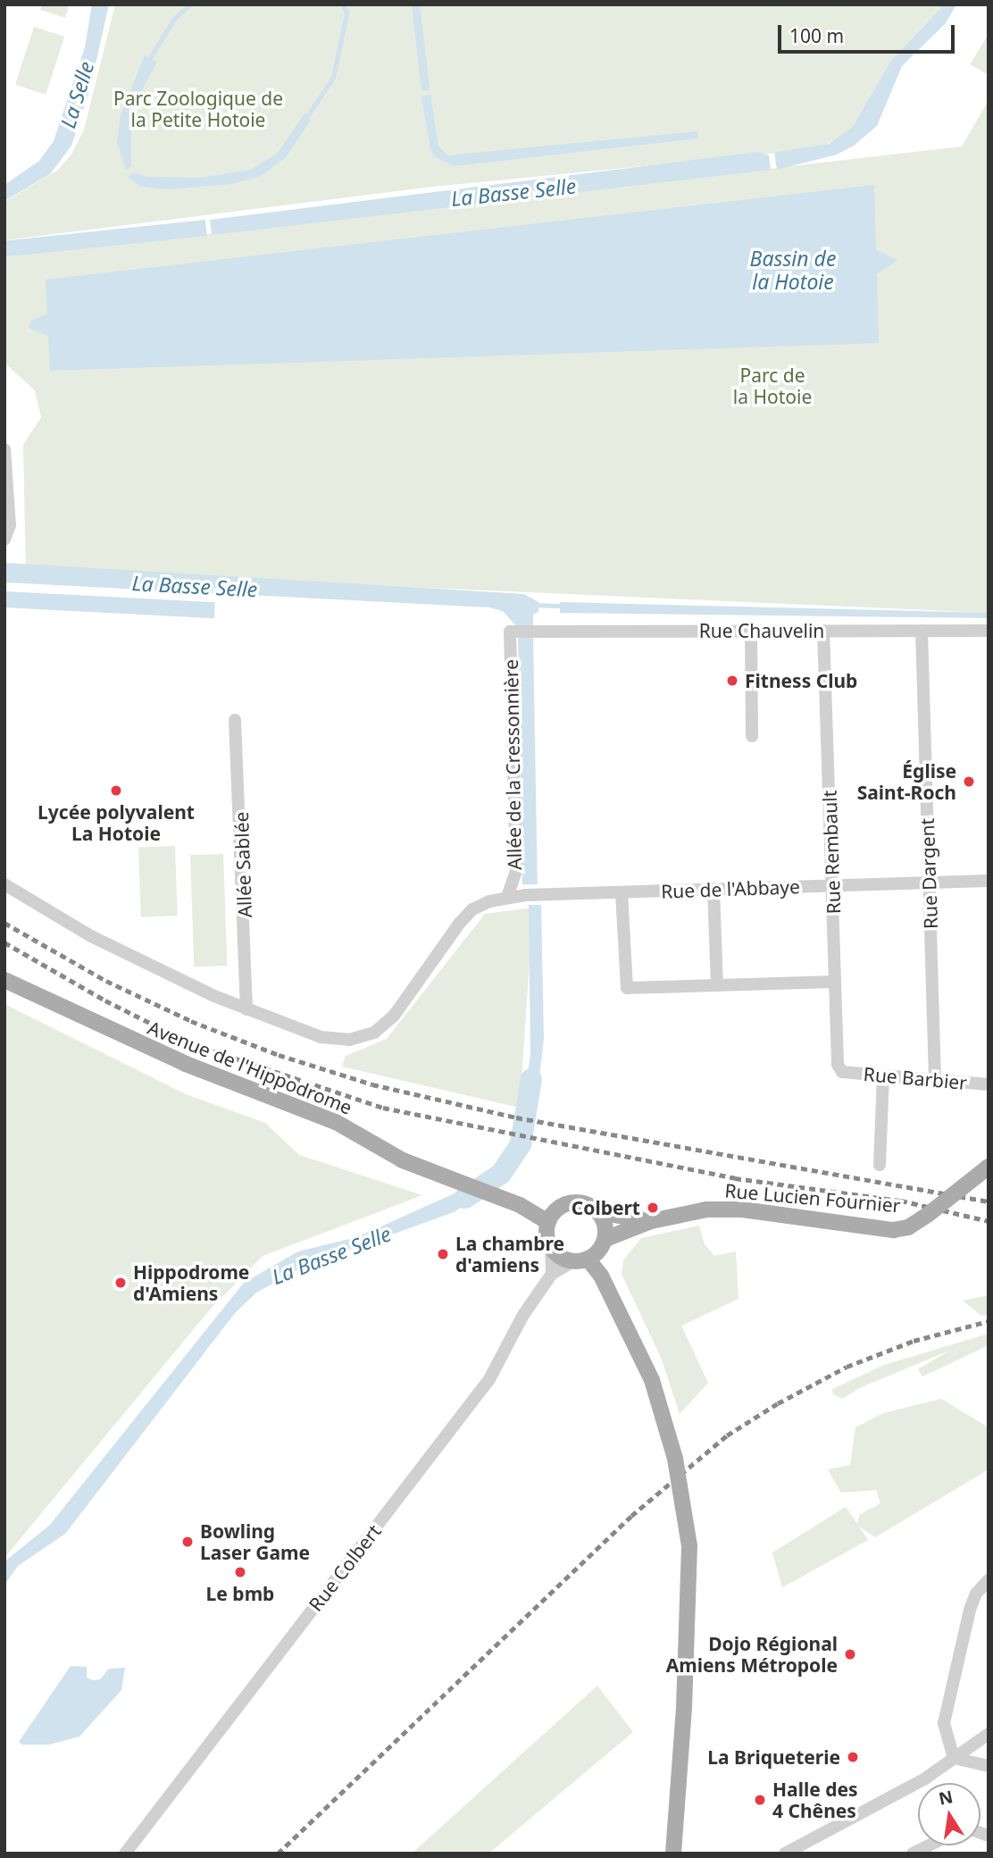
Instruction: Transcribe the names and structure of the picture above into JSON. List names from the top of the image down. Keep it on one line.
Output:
{"streets":{"main road":["Avenue de l'Hippodrome","Rue Lucien Fournier"],"street":["Rue Chauvelin","Allée de la Cressonnière","Rue Rembault","Allée Sablée","Rue Dargent","Rue de l'Abbaye","Rue Barbier","Rue Colbert"]},"crossings":[["Rue Chauvelin","Allée de la Cressonnière"],["Rue Chauvelin","Rue Rembault"],["Rue Chauvelin","Rue Dargent"],["Allée de la Cressonnière","Rue de l'Abbaye"],["Rue Rembault","Rue de l'Abbaye"],["Rue Rembault","Rue Barbier"],["Allée Sablée","Rue de l'Abbaye"],["Rue Dargent","Rue de l'Abbaye"],["Rue Dargent","Rue Barbier"],["Avenue de l'Hippodrome","Rue Lucien Fournier"],["Avenue de l'Hippodrome","Rue Colbert"],["Rue Lucien Fournier","Rue Colbert"]],"water":["La Selle","La Basse Selle","Bassin de la Hotoie"],"parks":["Parc Zoologique de la Petite Hotoie","Parc de la Hotoie"],"places":["Fitness Club","Église Saint-Roch","Lycée polyvalent La Hotoie","Colbert","La chambre d'amiens","Hippodrome d'Amiens","Bowling Laser Game","Le bmb","Dojo Régional Amiens Métropole","La Briqueterie","Halle des 4 Chênes"],"scale_bar":"100 m","north":"top"}
